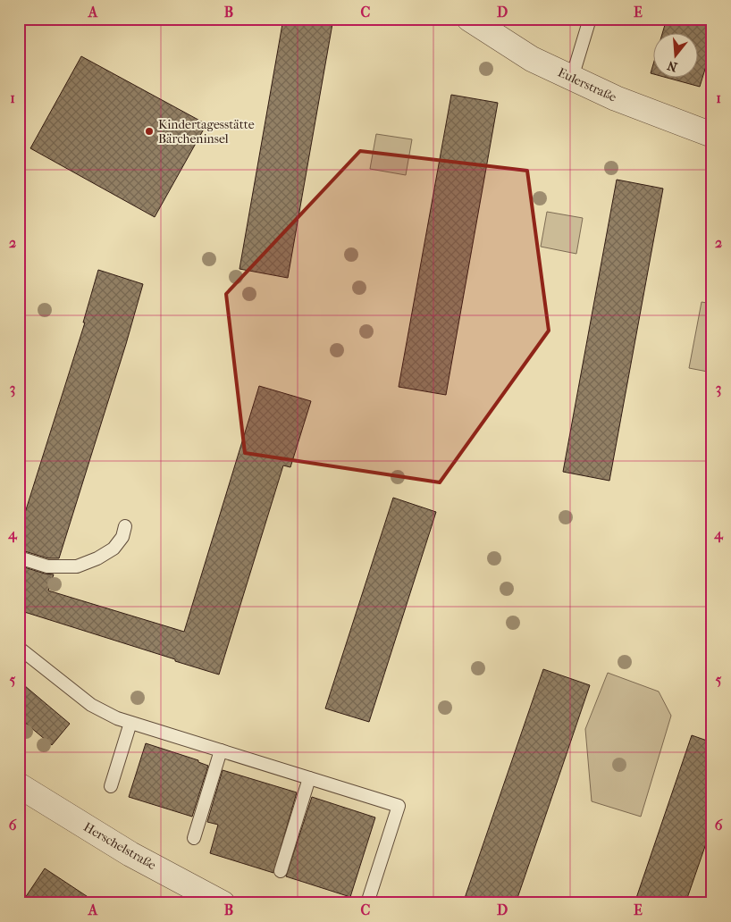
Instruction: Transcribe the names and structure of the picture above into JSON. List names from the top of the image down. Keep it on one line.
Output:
{"streets":{"street":["Eulerstraße","Herschelstraße"]},"places":["Kindertagesstätte Bärcheninsel"],"north":"bottom","grid":{"columns":["A","B","C","D","E"],"rows":["1","2","3","4","5","6"]}}
